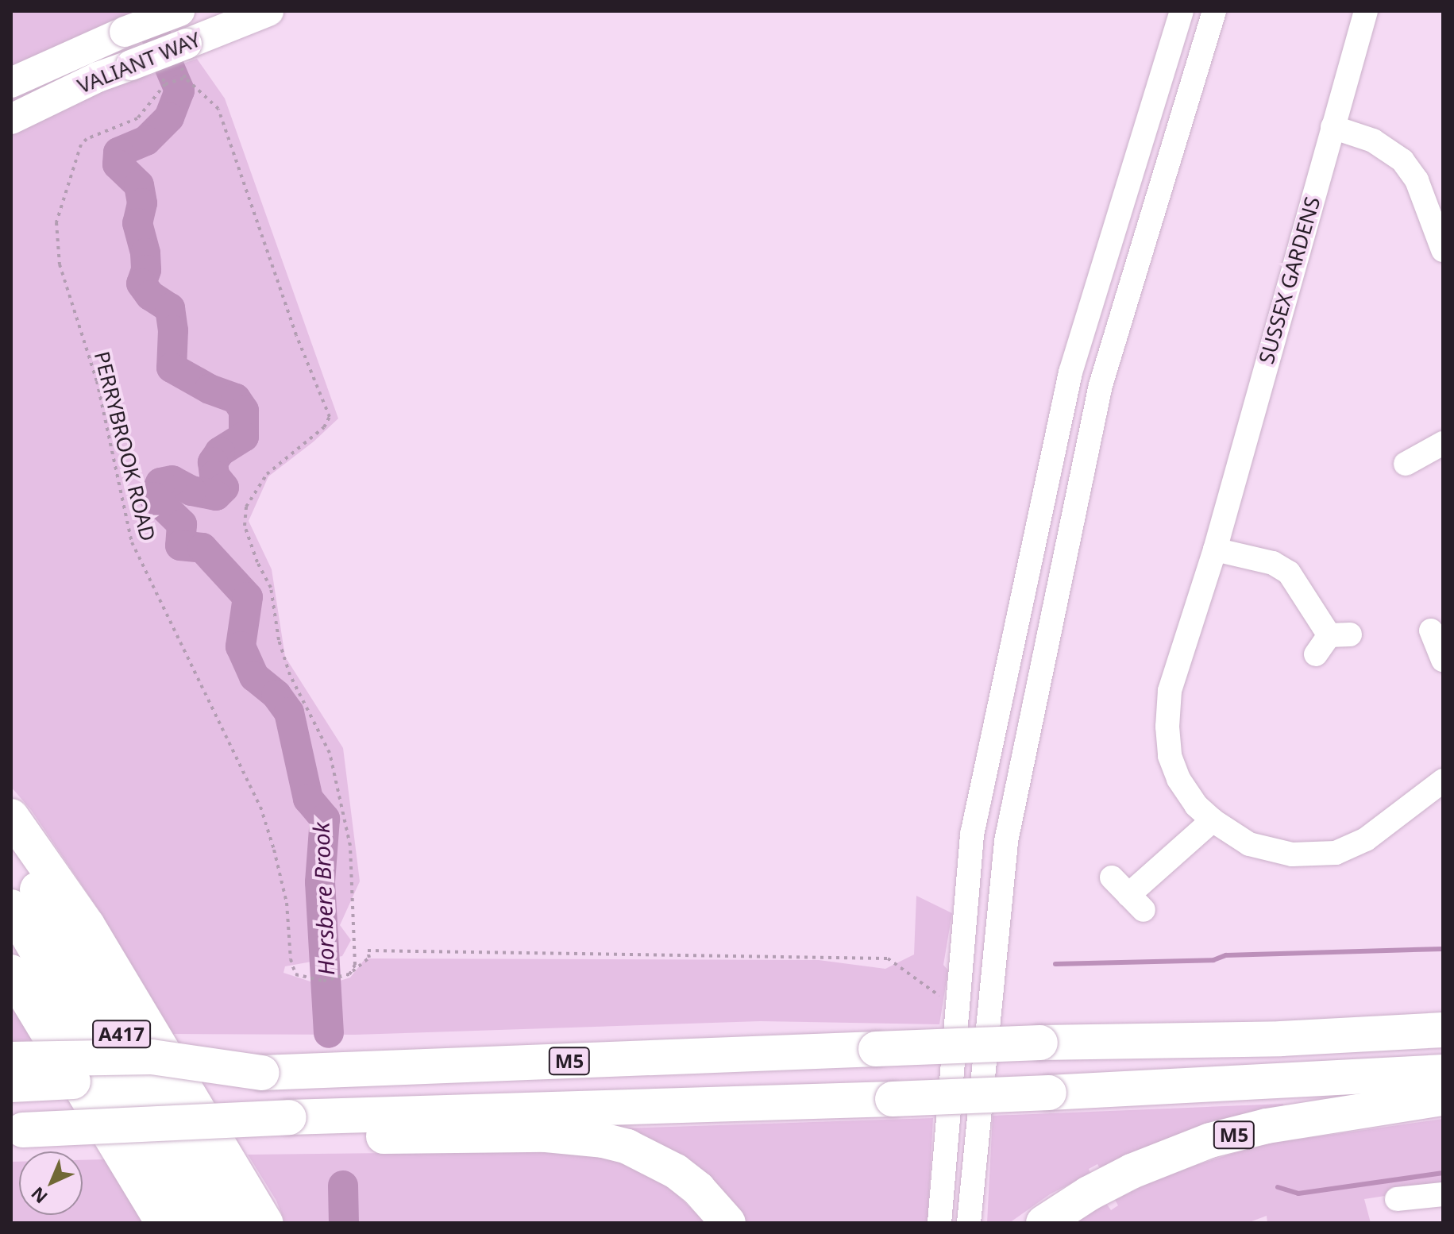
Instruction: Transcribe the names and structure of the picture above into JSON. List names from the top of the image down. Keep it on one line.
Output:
{"streets":{"highway":["A417","M5"],"main road":["VALIANT WAY"],"street":["SUSSEX GARDENS"],"path":["PERRYBROOK ROAD"]},"water":["Horsbere Brook"],"north":"bottom left"}
